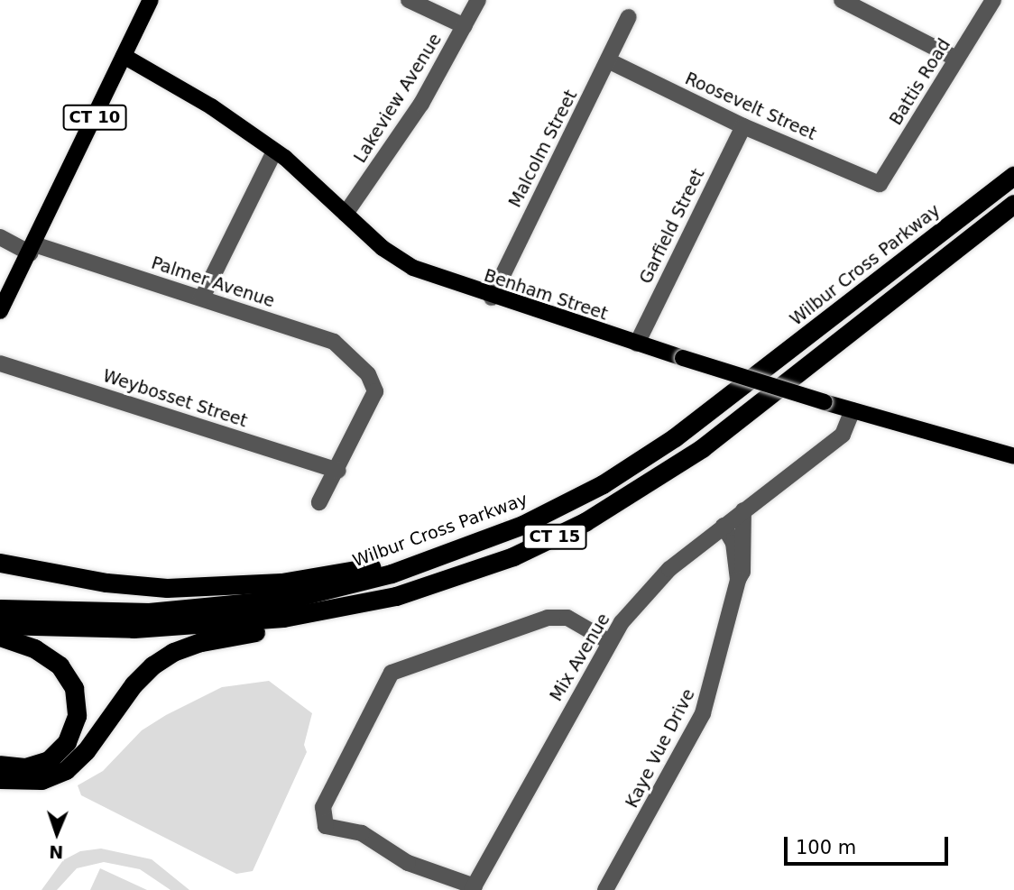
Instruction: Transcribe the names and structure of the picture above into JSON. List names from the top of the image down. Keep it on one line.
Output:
{"streets":{"highway":["Wilbur Cross Parkway","CT 15"],"main road":["CT 10","Benham Street"],"street":["Battis Road","Lakeview Avenue","Roosevelt Street","Malcolm Street","Garfield Street","Palmer Avenue","Weybosset Street","Mix Avenue","Kaye Vue Drive"]},"crossings":[["Battis Road","Roosevelt Street"],["Lakeview Avenue","Benham Street"],["Roosevelt Street","Malcolm Street"],["Roosevelt Street","Garfield Street"],["CT 10","Palmer Avenue"],["CT 10","Benham Street"],["Malcolm Street","Benham Street"],["Garfield Street","Benham Street"],["Palmer Avenue","Weybosset Street"],["Benham Street","Mix Avenue"],["Mix Avenue","Kaye Vue Drive"]],"scale_bar":"100 m","north":"bottom"}
